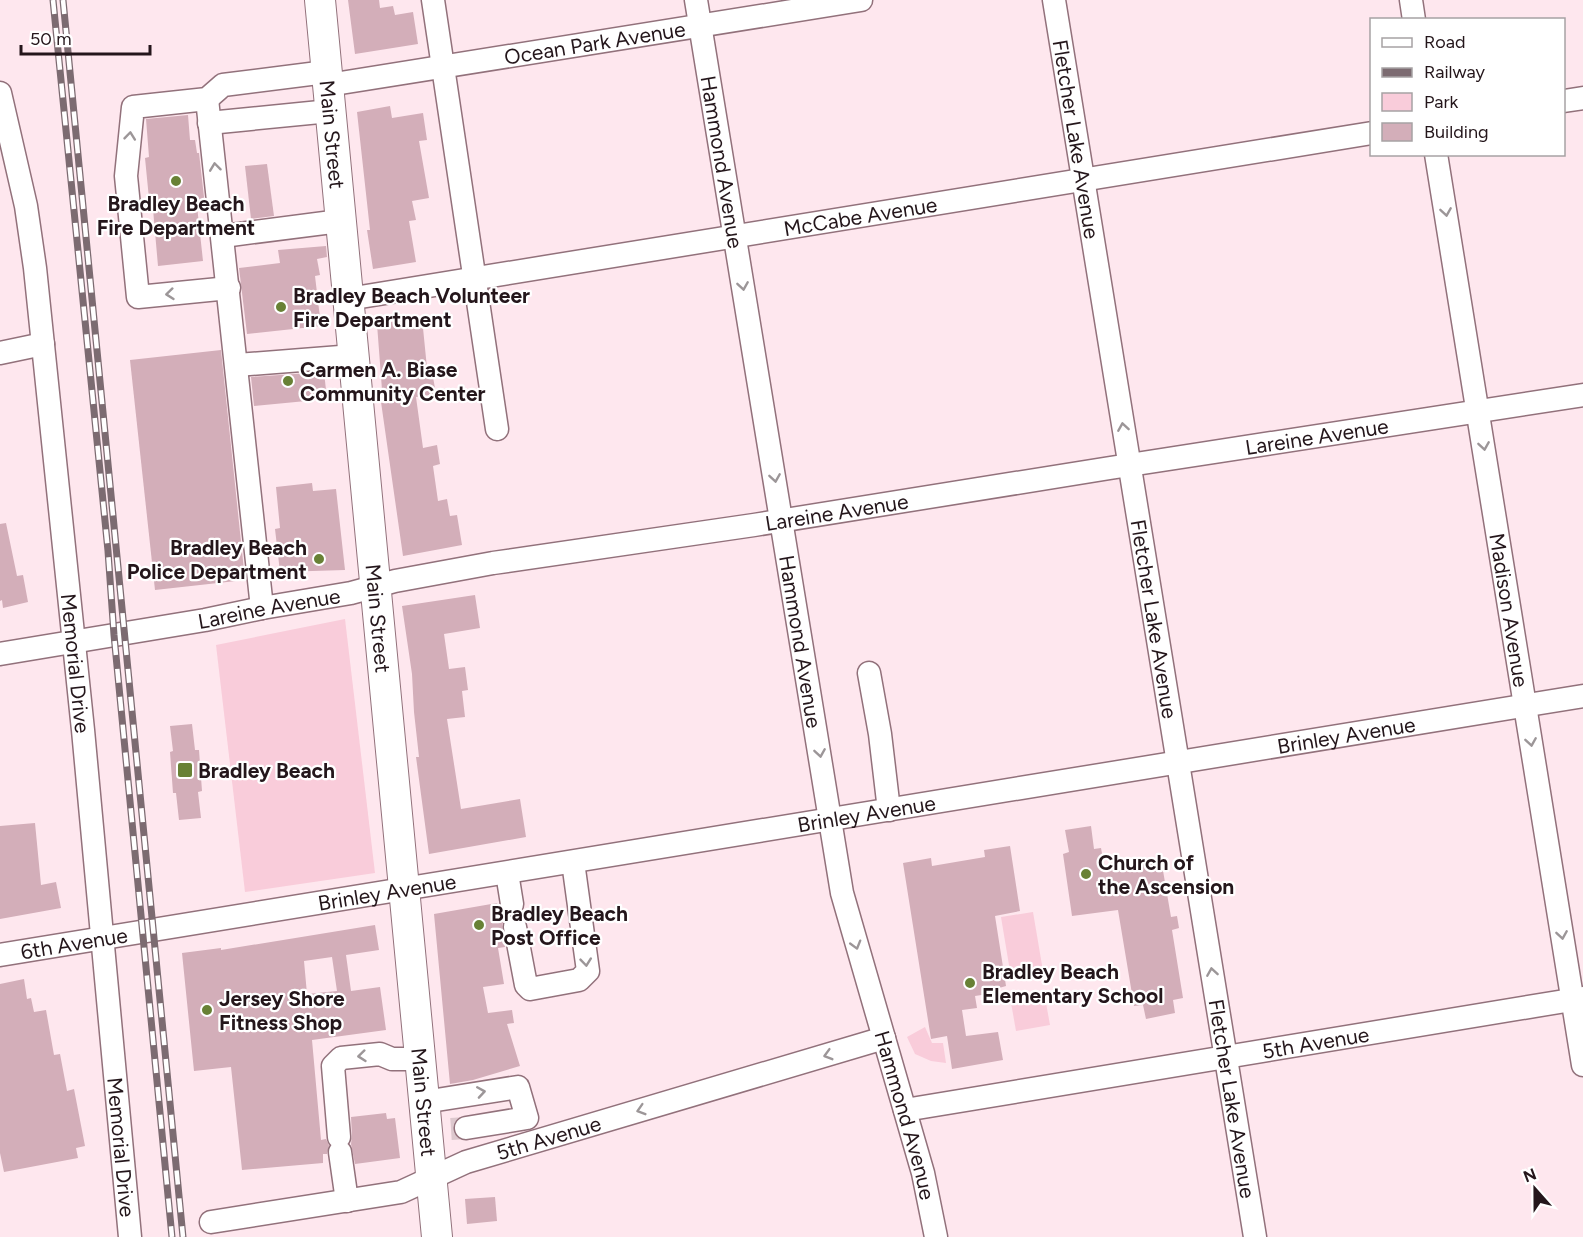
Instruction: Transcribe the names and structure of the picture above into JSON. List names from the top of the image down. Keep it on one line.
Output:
{"streets":{"main road":["Main Street"],"street":["Ocean Park Avenue","Fletcher Lake Avenue","Hammond Avenue","McCabe Avenue","Lareine Avenue","Madison Avenue","Memorial Drive","Brinley Avenue","6th Avenue","5th Avenue"]},"crossings":[["Ocean Park Avenue","Main Street"],["Ocean Park Avenue","Hammond Avenue"],["Main Street","McCabe Avenue"],["Main Street","Lareine Avenue"],["Main Street","Brinley Avenue"],["Main Street","5th Avenue"],["Fletcher Lake Avenue","McCabe Avenue"],["Fletcher Lake Avenue","Lareine Avenue"],["Fletcher Lake Avenue","Brinley Avenue"],["Fletcher Lake Avenue","5th Avenue"],["Hammond Avenue","McCabe Avenue"],["Hammond Avenue","Lareine Avenue"],["Hammond Avenue","Brinley Avenue"],["Hammond Avenue","5th Avenue"],["Lareine Avenue","Madison Avenue"],["Lareine Avenue","Memorial Drive"],["Madison Avenue","Brinley Avenue"],["Madison Avenue","5th Avenue"],["Memorial Drive","6th Avenue"],["Brinley Avenue","6th Avenue"]],"one_way":["Fletcher Lake Avenue","Hammond Avenue","Madison Avenue"],"places":{"other":["Bradley Beach Fire Department","Bradley Beach Volunteer Fire Department","Carmen A. Biase Community Center","Bradley Beach Police Department","Church of the Ascension","Bradley Beach Post Office","Bradley Beach Elementary School","Jersey Shore Fitness Shop"],"transit":["Bradley Beach"]},"legend":["Road","Railway","Park","Building"],"scale_bar":"50 m","north":"top"}
